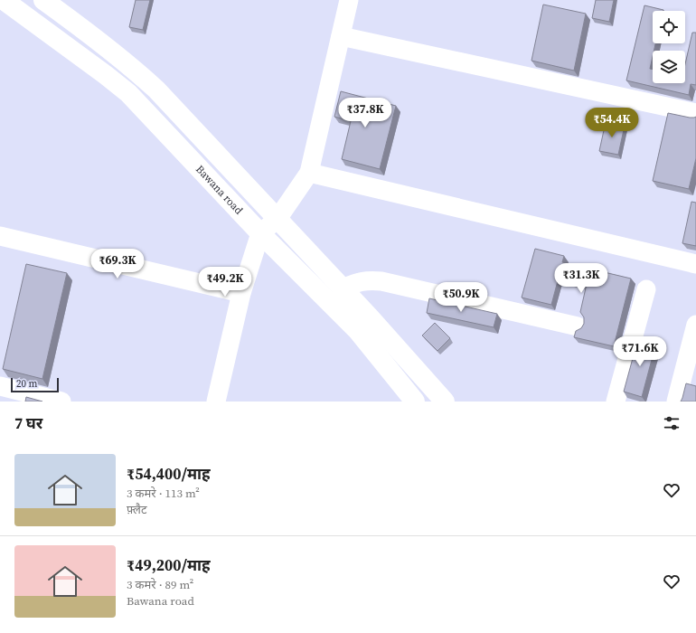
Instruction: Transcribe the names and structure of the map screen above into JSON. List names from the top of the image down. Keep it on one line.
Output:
{"streets":{"main road":["Bawana road"]},"scale_bar":"20 m","page":{"price":["₹37.8K","₹54.4K","₹69.3K","₹31.3K","₹49.2K","₹50.9K","₹71.6K"],"scale":"20 m","heading":"7 घर","list":[{"name":"₹54,400/माह","note":"3 कमरे · 113 m² · फ़्लैट"},{"name":"₹49,200/माह","note":"3 कमरे · 89 m² · Bawana road"}]}}
